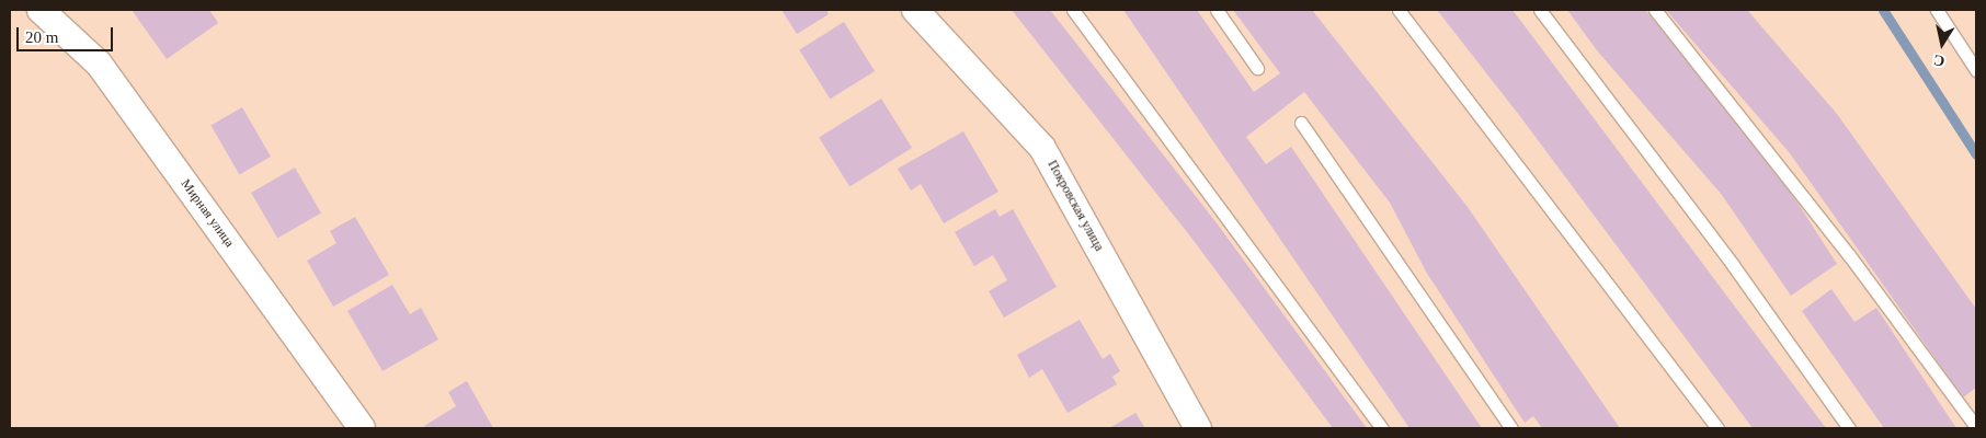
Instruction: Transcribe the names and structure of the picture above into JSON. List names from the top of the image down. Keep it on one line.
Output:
{"streets":{"street":["Покровская улица","Мирная улица"]},"scale_bar":"20 m","north":"bottom"}
